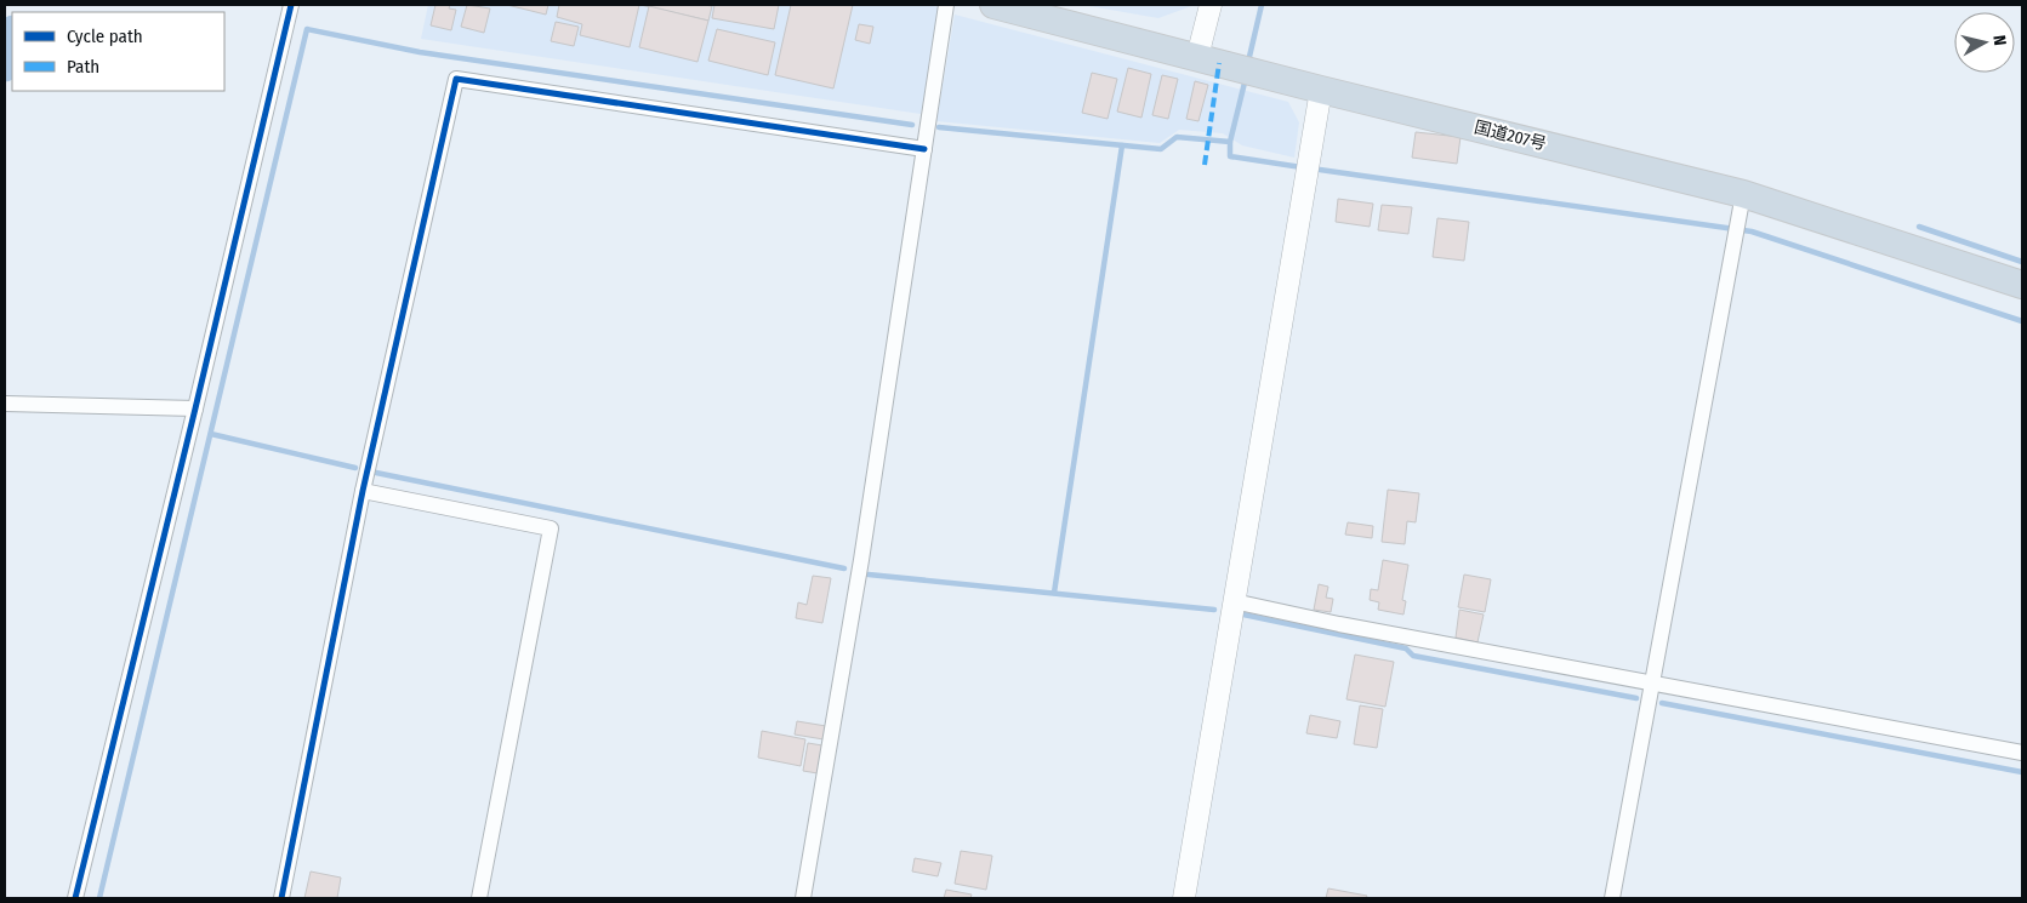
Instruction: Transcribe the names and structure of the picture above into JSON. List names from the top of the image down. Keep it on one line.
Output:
{"streets":{"highway":["国道207号"]},"legend":["Cycle path","Path"],"north":"right"}
